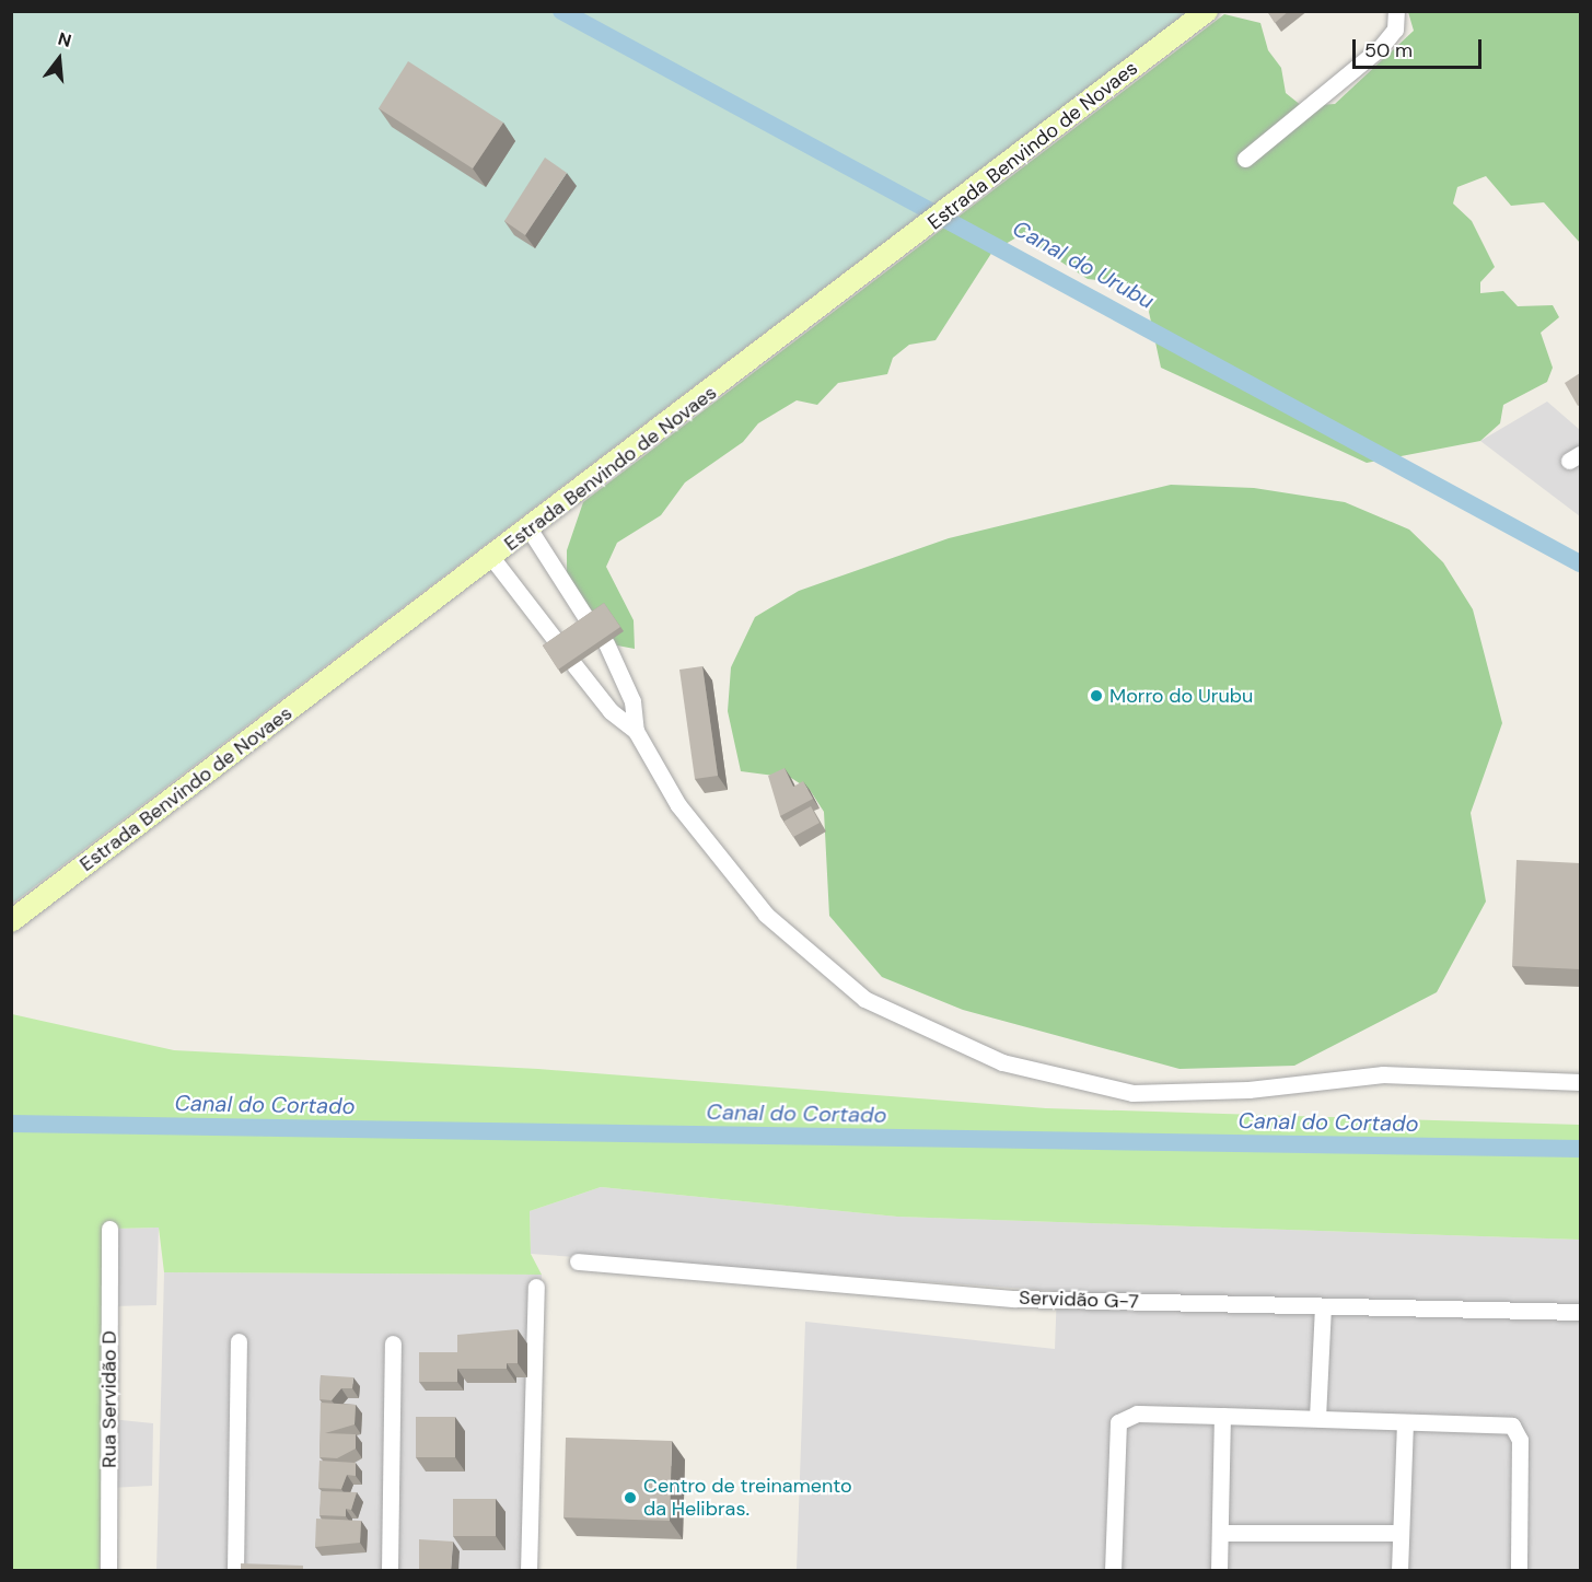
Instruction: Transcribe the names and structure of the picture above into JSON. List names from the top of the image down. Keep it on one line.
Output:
{"streets":{"street":["Estrada Benvindo de Novaes","Servidão G-7","Rua Servidão D"]},"water":["Canal do Urubu","Canal do Cortado"],"places":["Morro do Urubu","Centro de treinamento da Helibras."],"scale_bar":"50 m","north":"top"}
